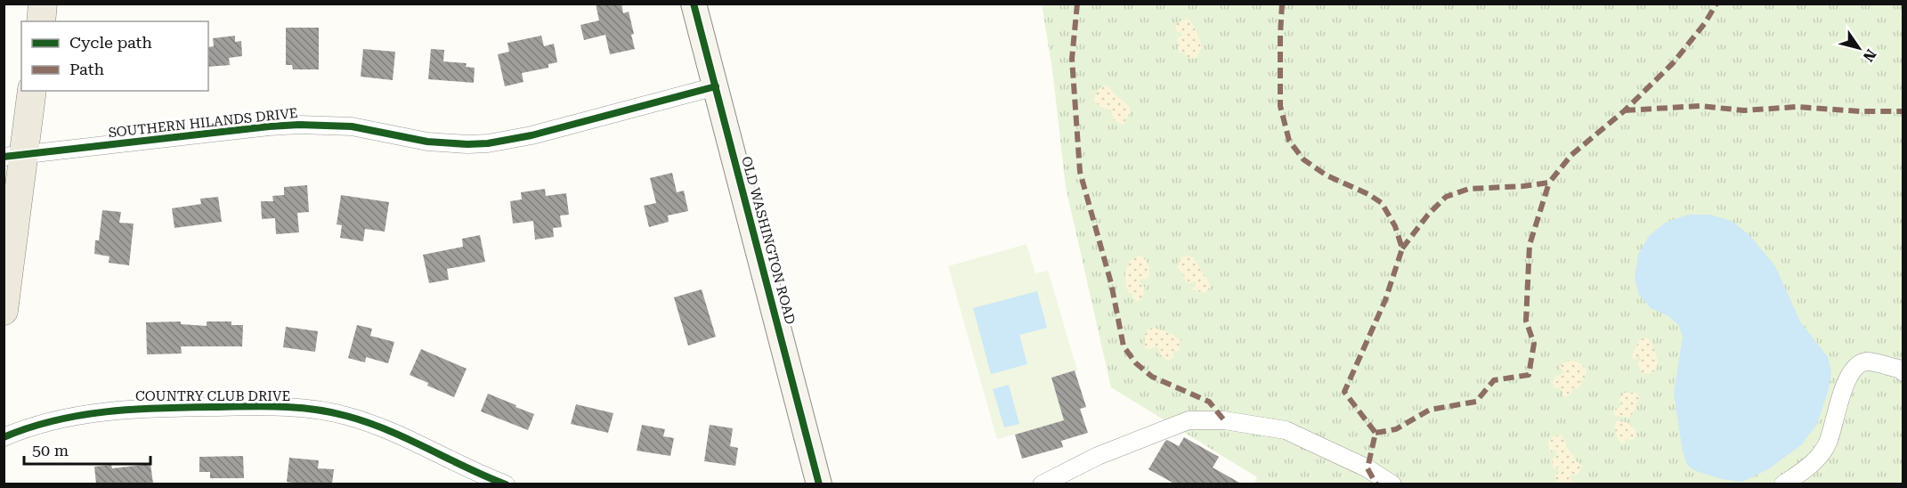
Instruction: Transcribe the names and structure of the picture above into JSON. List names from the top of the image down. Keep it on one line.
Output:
{"streets":{"street":["SOUTHERN HILANDS DRIVE","OLD WASHINGTON ROAD","COUNTRY CLUB DRIVE"]},"crossings":[["SOUTHERN HILANDS DRIVE","OLD WASHINGTON ROAD"]],"legend":["Cycle path","Path"],"scale_bar":"50 m","north":"bottom right"}
